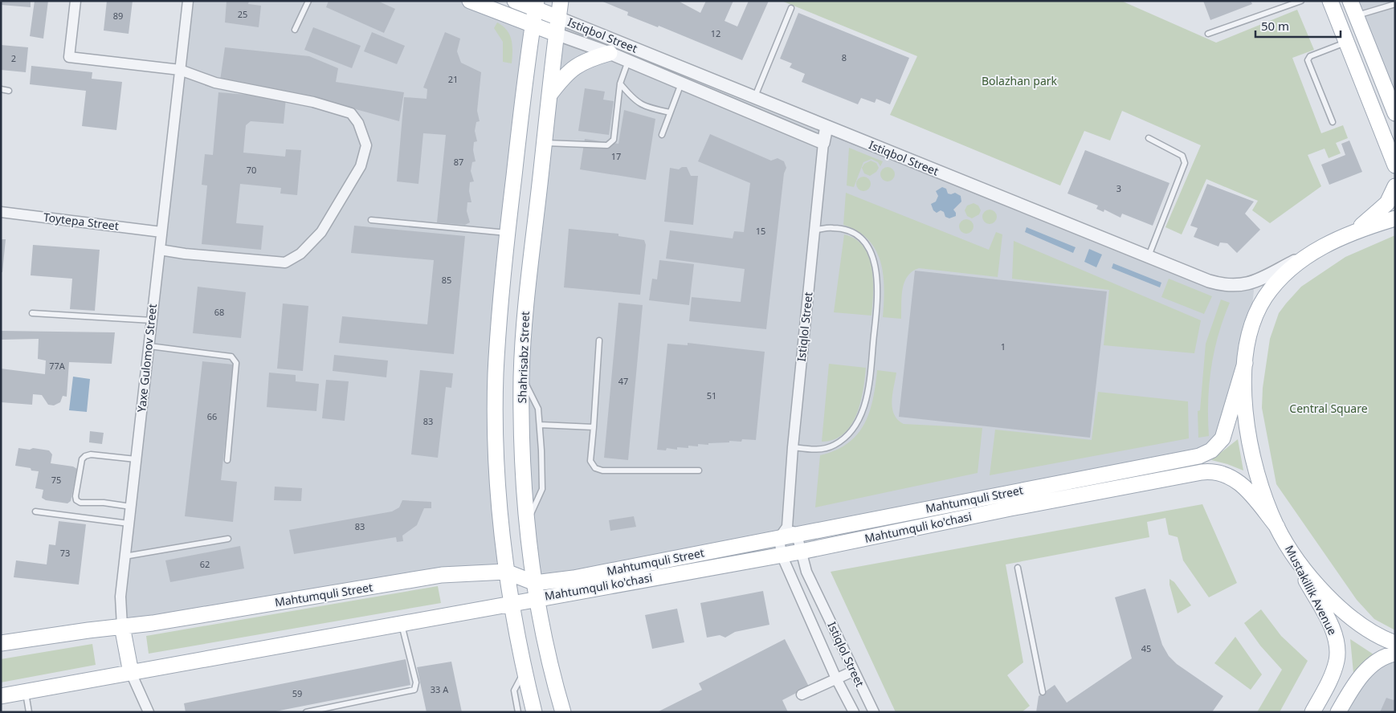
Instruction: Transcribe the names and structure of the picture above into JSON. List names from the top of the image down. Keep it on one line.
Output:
{"streets":{"main road":["Istiqbol Street","Shahrisabz Street","Yaxe Gulomov Street","Mahtumquli Street","Mahtumquli ko'chasi","Mustakillik Avenue"],"street":["Toytepa Street","Istiqlol Street"]},"crossings":[["Istiqbol Street","Istiqlol Street"],["Istiqbol Street","Shahrisabz Street"],["Toytepa Street","Yaxe Gulomov Street"],["Istiqlol Street","Mahtumquli Street"],["Istiqlol Street","Mahtumquli ko'chasi"],["Shahrisabz Street","Mahtumquli Street"],["Shahrisabz Street","Mahtumquli ko'chasi"],["Yaxe Gulomov Street","Mahtumquli Street"],["Mahtumquli ko'chasi","Mustakillik Avenue"]],"parks":["Bolazhan park","Central Square"],"house_numbers":["25","89","12","8","2","21","17","87","70","3","15","85","68","1","77A","47","51","66","83","75","83","73","62","45","33 А","59"],"scale_bar":"50 m"}
